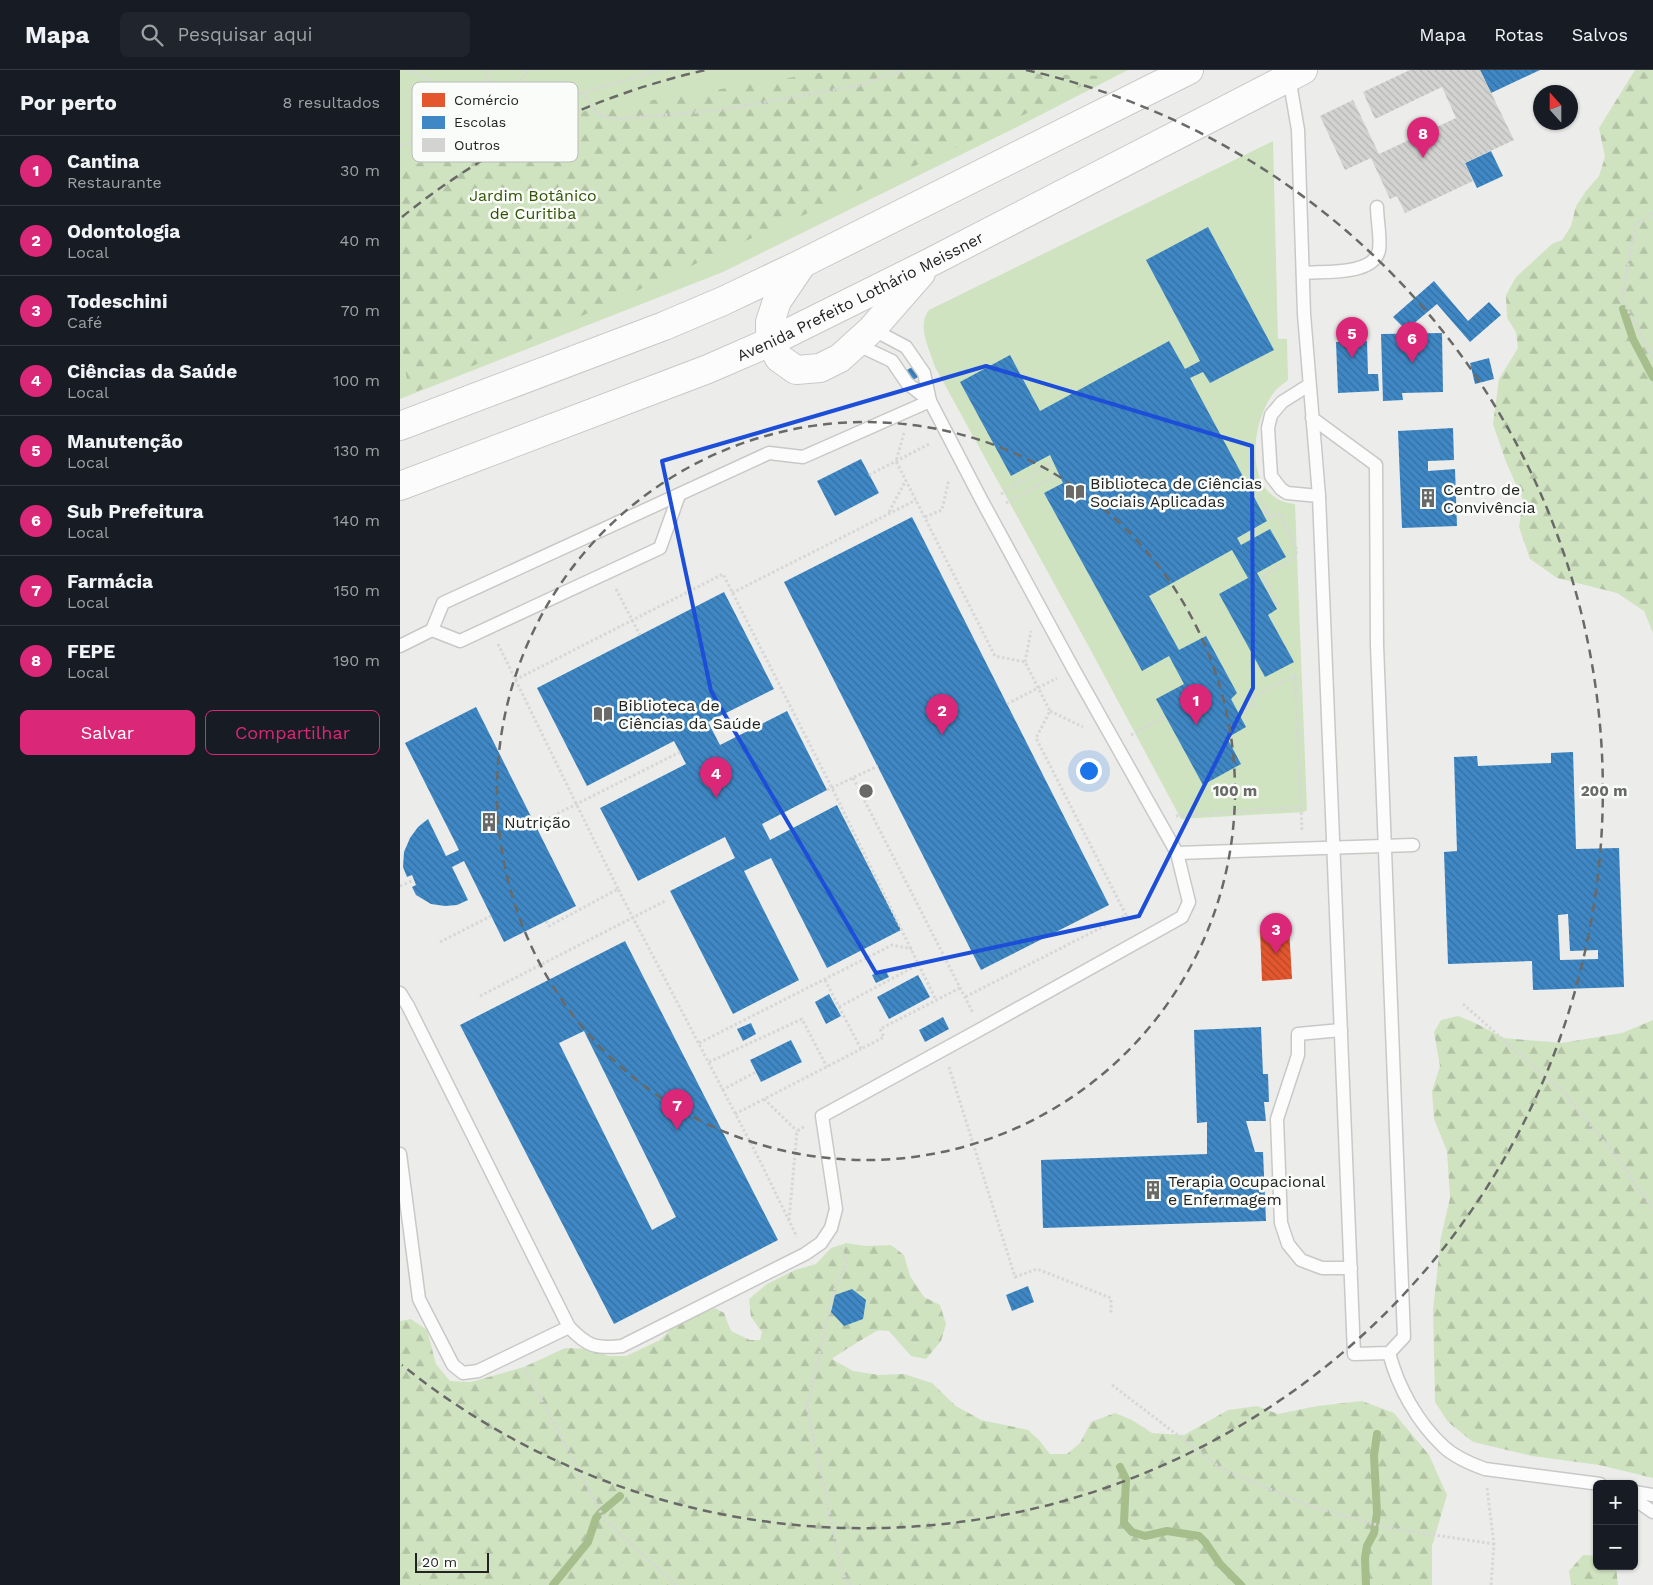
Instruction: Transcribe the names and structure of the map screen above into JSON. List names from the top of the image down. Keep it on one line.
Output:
{"streets":{"main road":["Avenida Prefeito Lothário Meissner"]},"parks":["Jardim Botânico de Curitiba"],"places":{"library":["Biblioteca de Ciências Sociais Aplicadas","Biblioteca de Ciências da Saúde"],"building":["Centro de Convivência","Nutrição","Terapia Ocupacional e Enfermagem"]},"legend":["Comércio","Escolas","Outros"],"scale_bar":"20 m","north":"top","page":{"header":"Mapa","search":"Pesquisar aqui","nav":["Mapa","Rotas","Salvos"],"heading":["Por perto","8 resultados"],"pins":["8","5","6","1","2","4","3","7"],"list":[{"mark":"1","name":"Cantina","note":"Restaurante","value":"30 m"},{"mark":"2","name":"Odontologia","note":"Local","value":"40 m"},{"mark":"3","name":"Todeschini","note":"Café","value":"70 m"},{"mark":"4","name":"Ciências da Saúde","note":"Local","value":"100 m"},{"mark":"5","name":"Manutenção","note":"Local","value":"130 m"},{"mark":"6","name":"Sub Prefeitura","note":"Local","value":"140 m"},{"mark":"7","name":"Farmácia","note":"Local","value":"150 m"},{"mark":"8","name":"FEPE","note":"Local","value":"190 m"}],"buttons":["Salvar","Compartilhar"],"map_buttons":["+","−"],"scale":"20 m"},"rings":["100 m","200 m"]}
